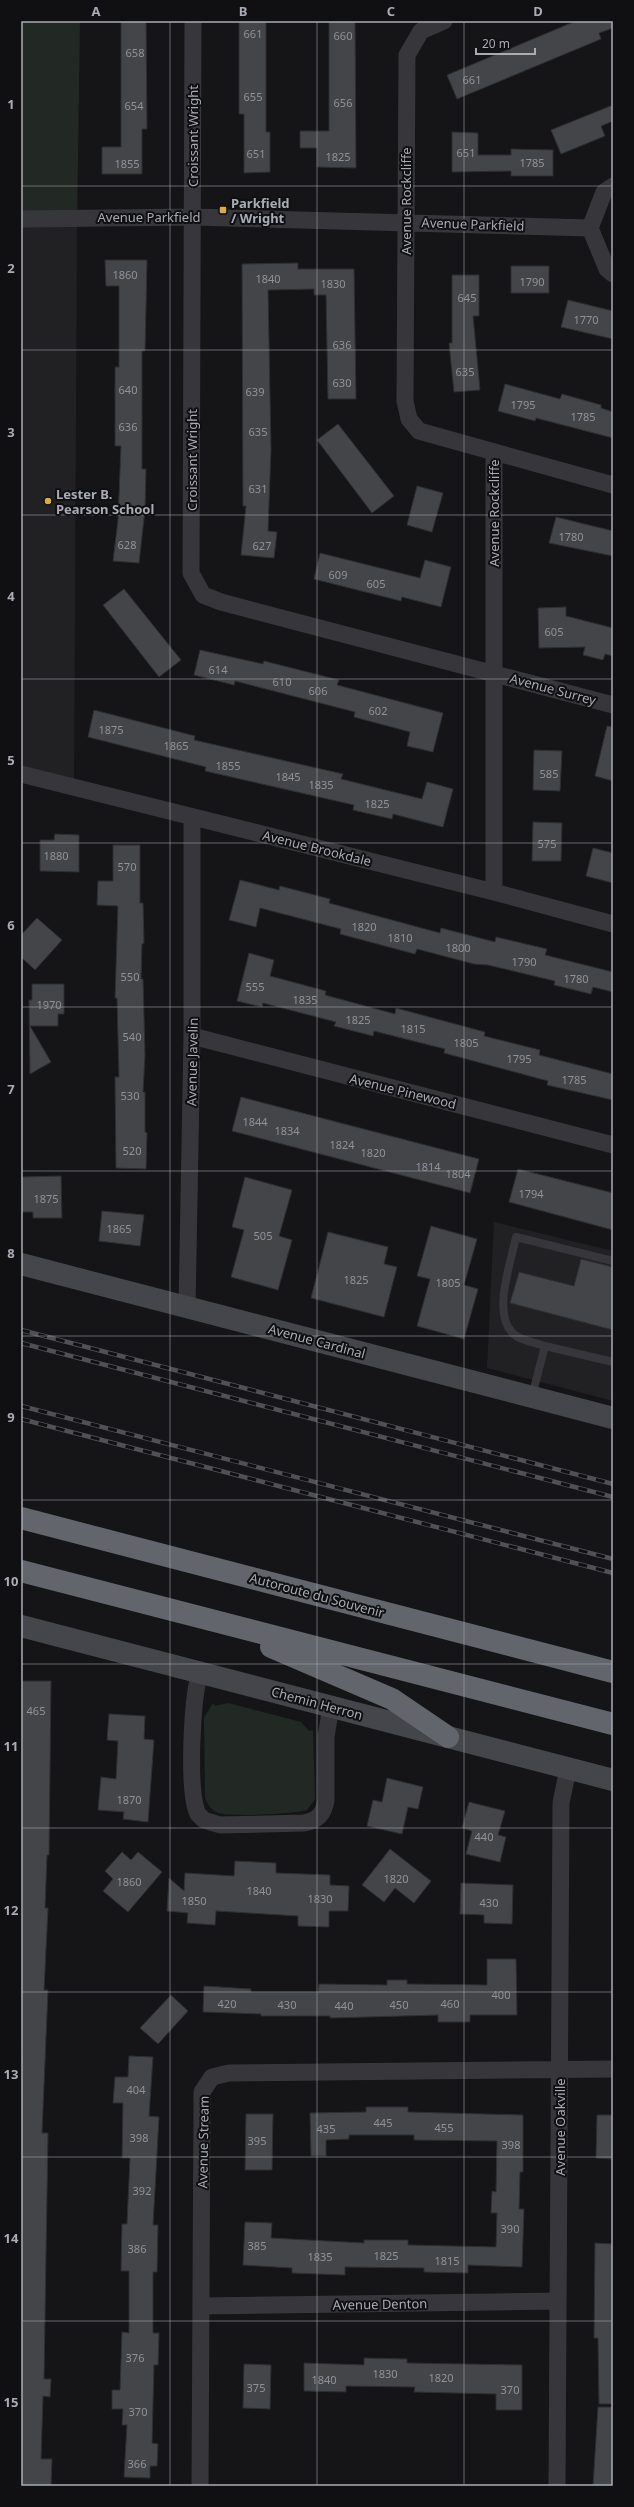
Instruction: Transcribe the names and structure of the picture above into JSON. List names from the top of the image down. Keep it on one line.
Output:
{"streets":{"highway":["Autoroute du Souvenir"],"main road":["Avenue Cardinal","Chemin Herron"],"street":["Croissant Wright","Avenue Rockcliffe","Avenue Parkfield","Avenue Surrey","Avenue Brookdale","Avenue Javelin","Avenue Pinewood","Avenue Oakville","Avenue Stream","Avenue Denton"]},"crossings":[["Croissant Wright","Avenue Rockcliffe"],["Croissant Wright","Avenue Parkfield"],["Croissant Wright","Avenue Surrey"],["Avenue Rockcliffe","Avenue Parkfield"],["Avenue Rockcliffe","Avenue Surrey"],["Avenue Rockcliffe","Avenue Brookdale"],["Avenue Brookdale","Avenue Javelin"],["Avenue Javelin","Avenue Pinewood"],["Avenue Javelin","Avenue Cardinal"],["Chemin Herron","Avenue Oakville"],["Avenue Oakville","Avenue Stream"],["Avenue Oakville","Avenue Denton"],["Avenue Stream","Avenue Denton"]],"places":{"transit":["Parkfield / Wright"],"other":["Lester B. Pearson School"]},"house_numbers":["661","660","658","661","655","656","654","651","651","1825","1785","1855","1860","1840","1790","1830","645","1770","636","635","630","640","639","1795","1785","636","635","631","1780","628","627","609","605","605","614","610","606","602","1875","1865","1855","585","1845","1835","1825","575","1880","570","1820","1810","1800","1790","550","1780","555","1835","1970","1825","1815","540","1805","1795","1785","530","1844","1834","1824","520","1820","1814","1804","1794","1875","1865","505","1825","1805","465","1870","440","1820","1860","1840","1830","1850","430","400","420","460","430","450","440","404","445","455","435","398","395","398","392","390","385","386","1825","1835","1815","376","1830","1820","1840","375","370","370","366"],"scale_bar":"20 m","grid":{"columns":["A","B","C","D"],"rows":["1","2","3","4","5","6","7","8","9","10","11","12","13","14","15"]}}
